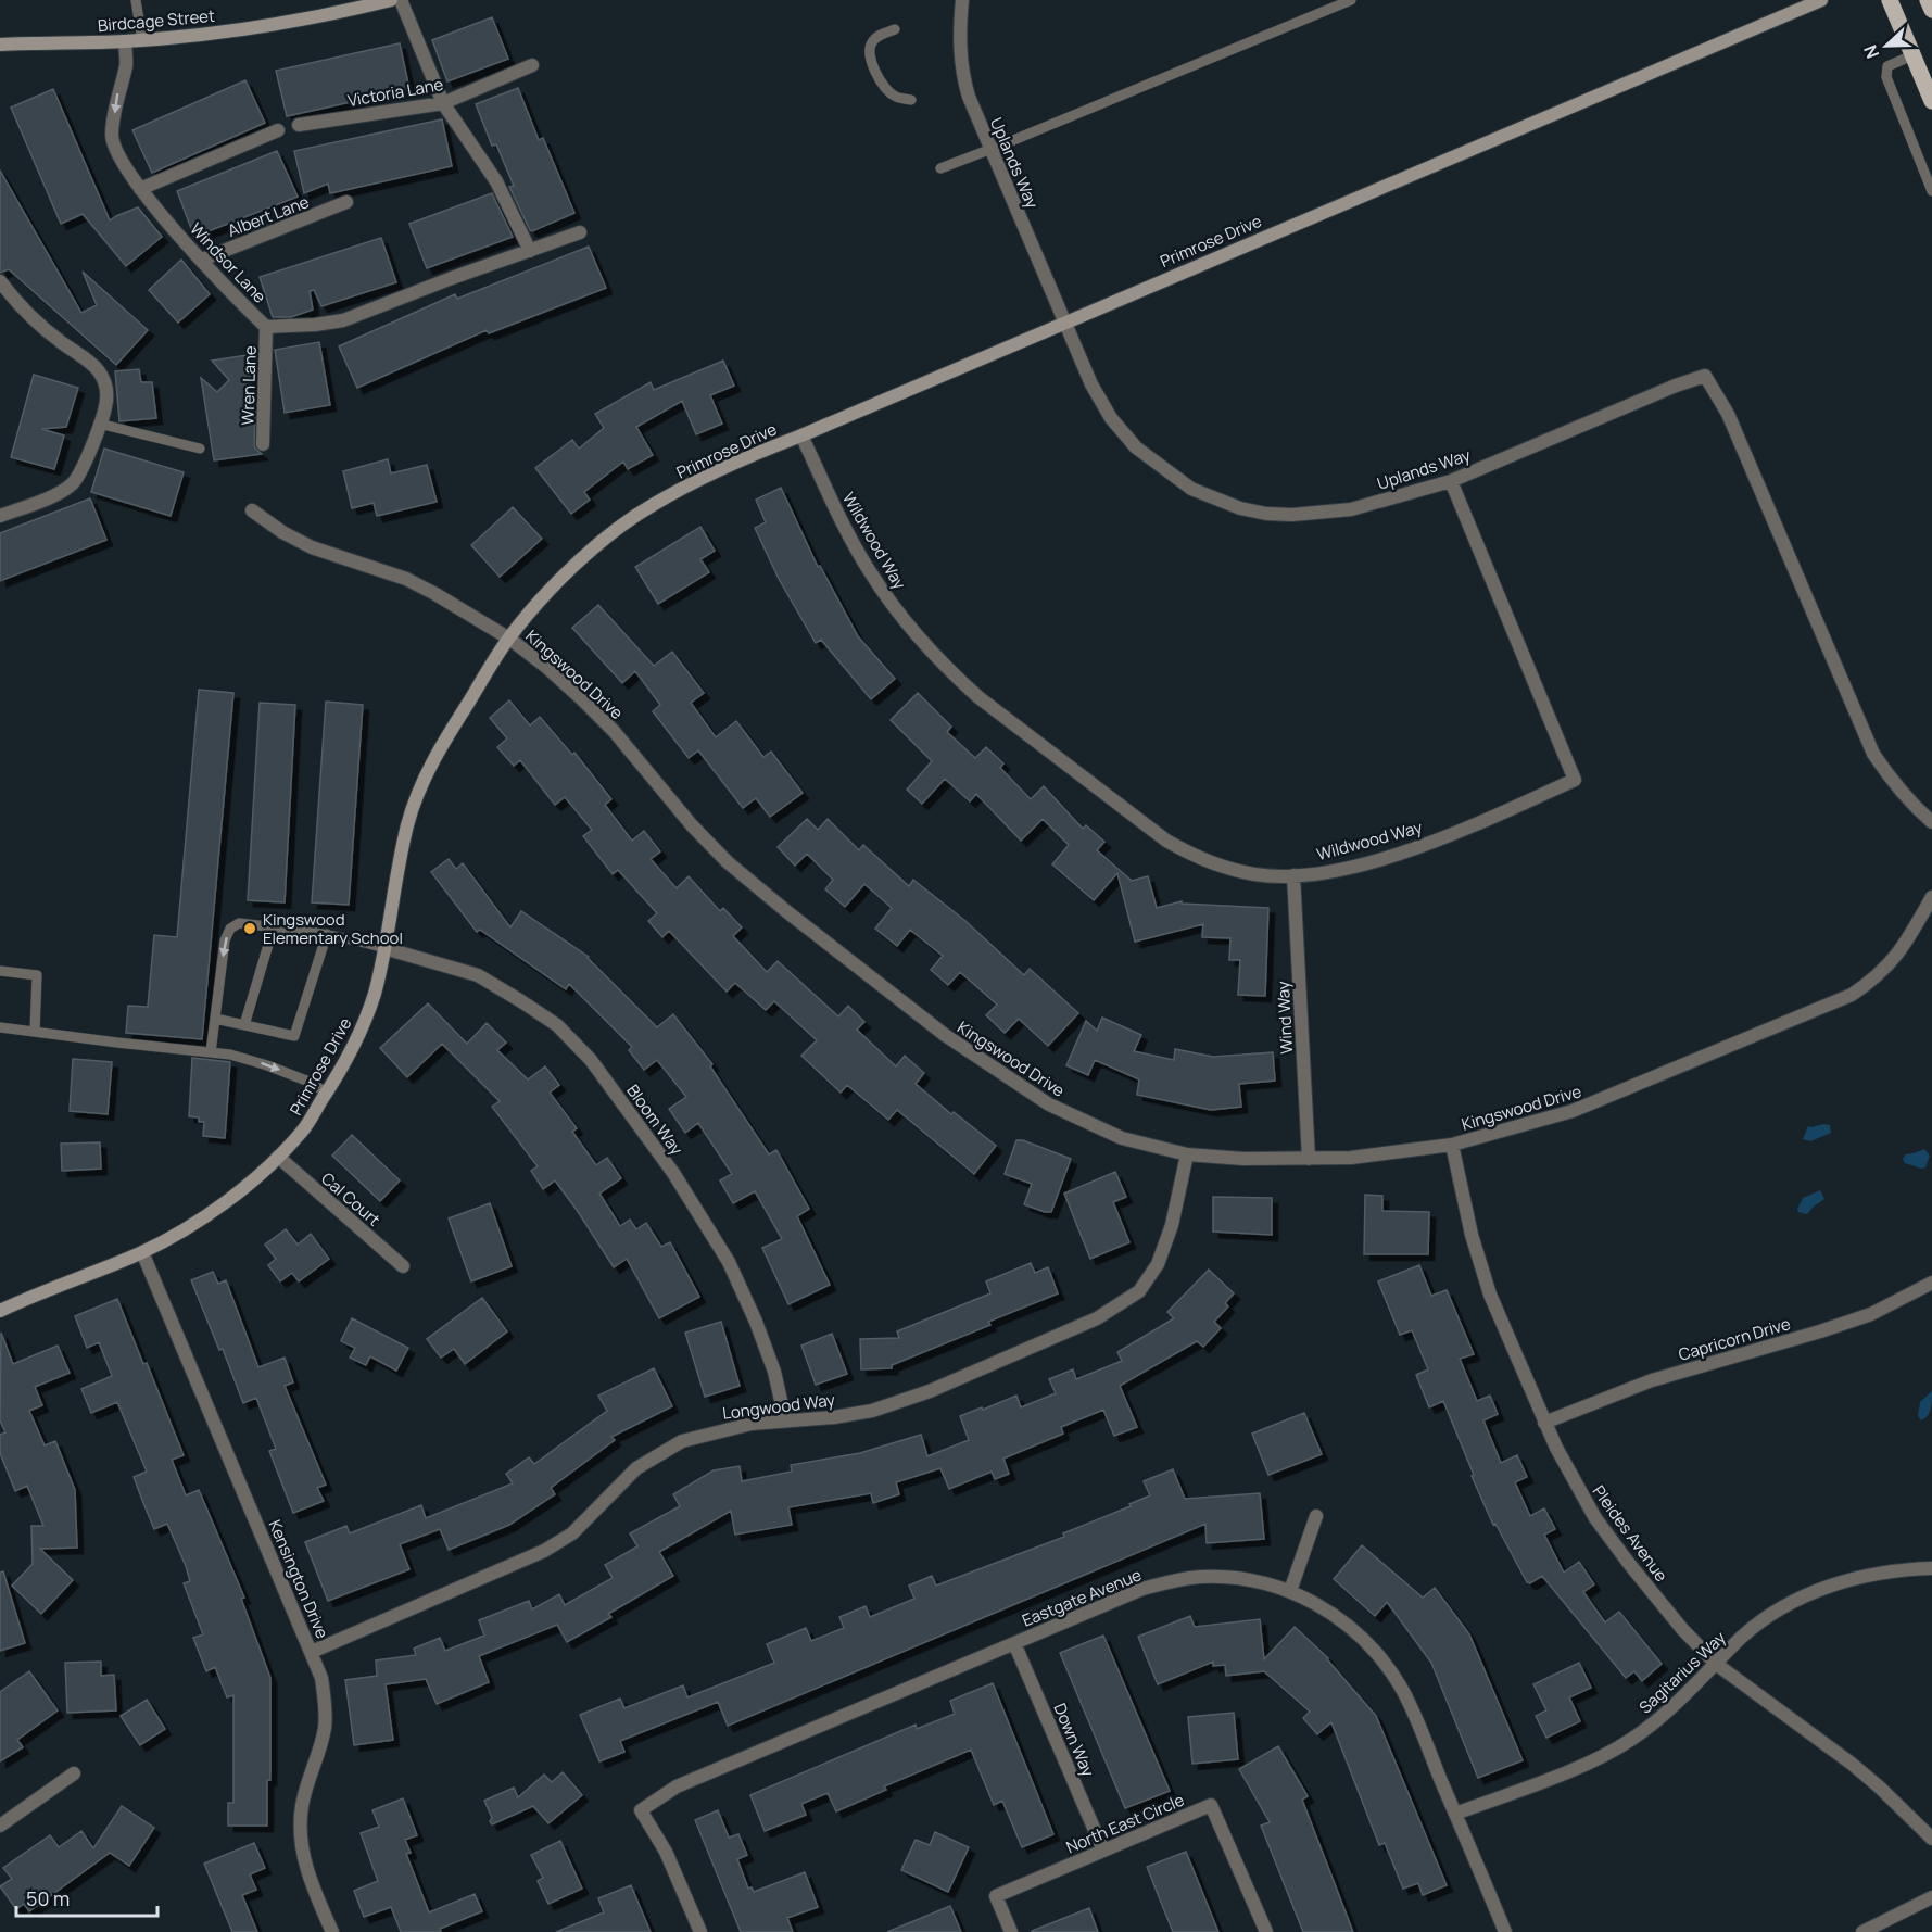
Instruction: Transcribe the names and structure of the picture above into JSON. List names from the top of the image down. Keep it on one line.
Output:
{"streets":{"street":["Birdcage Street","Victoria Lane","Uplands Way","Albert Lane","Primrose Drive","Windsor Lane","Wren Lane","Wildwood Way","Kingswood Drive","Wind Way","Bloom Way","Cal Court","Capricorn Drive","Longwood Way","Pleides Avenue","Kensington Drive","Eastgate Avenue","Sagitarius Way","Down Way","North East Circle"]},"crossings":[["Birdcage Street","Windsor Lane"],["Uplands Way","Primrose Drive"],["Uplands Way","Wildwood Way"],["Albert Lane","Windsor Lane"],["Primrose Drive","Wildwood Way"],["Primrose Drive","Kingswood Drive"],["Primrose Drive","Bloom Way"],["Primrose Drive","Cal Court"],["Primrose Drive","Kensington Drive"],["Windsor Lane","Wren Lane"],["Wildwood Way","Wind Way"],["Kingswood Drive","Wind Way"],["Kingswood Drive","Longwood Way"],["Kingswood Drive","Pleides Avenue"],["Bloom Way","Longwood Way"],["Capricorn Drive","Pleides Avenue"],["Longwood Way","Kensington Drive"],["Pleides Avenue","Sagitarius Way"],["Eastgate Avenue","Sagitarius Way"],["Eastgate Avenue","Down Way"],["Down Way","North East Circle"]],"places":["Kingswood Elementary School"],"scale_bar":"50 m","north":"left"}
